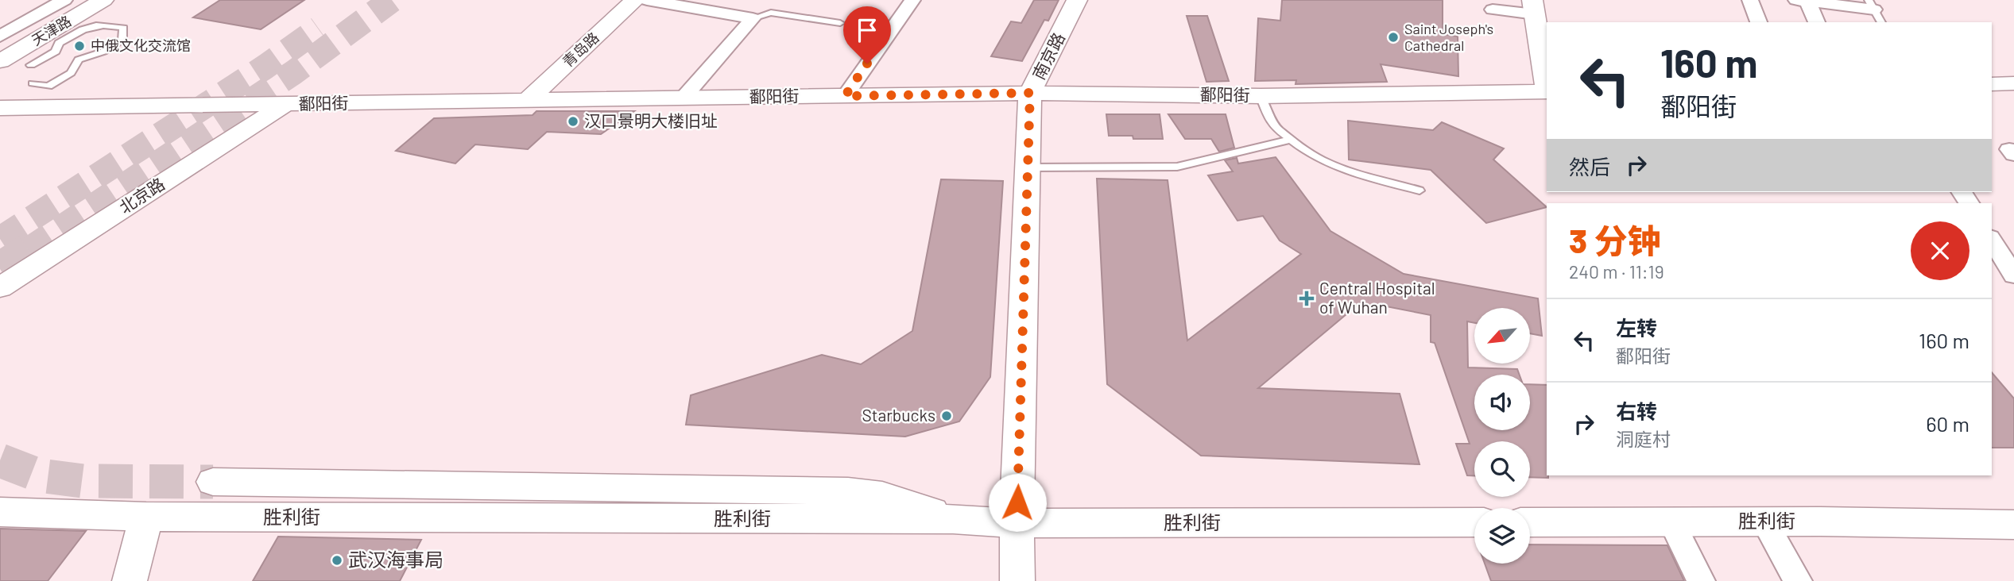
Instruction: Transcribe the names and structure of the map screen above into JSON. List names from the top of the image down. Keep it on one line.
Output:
{"streets":{"street":["天津路","青岛路","南京路","鄱阳街","北京路","胜利街"]},"crossings":[["青岛路","鄱阳街"],["南京路","鄱阳街"],["南京路","胜利街"],["鄱阳街","北京路"]],"places":{"other":["Saint Joseph's Cathedral","中俄文化交流馆","汉口景明大楼旧址","Starbucks","武汉海事局"],"health":["Central Hospital of Wuhan"]},"north":"bottom left","page":{"turn":["160 m","鄱阳街"],"then":"然后","heading":["3 分钟","240 m · 11:19"],"list":[{"name":"左转","note":"鄱阳街","value":"160 m"},{"name":"右转","note":"洞庭村","value":"60 m"}]}}
